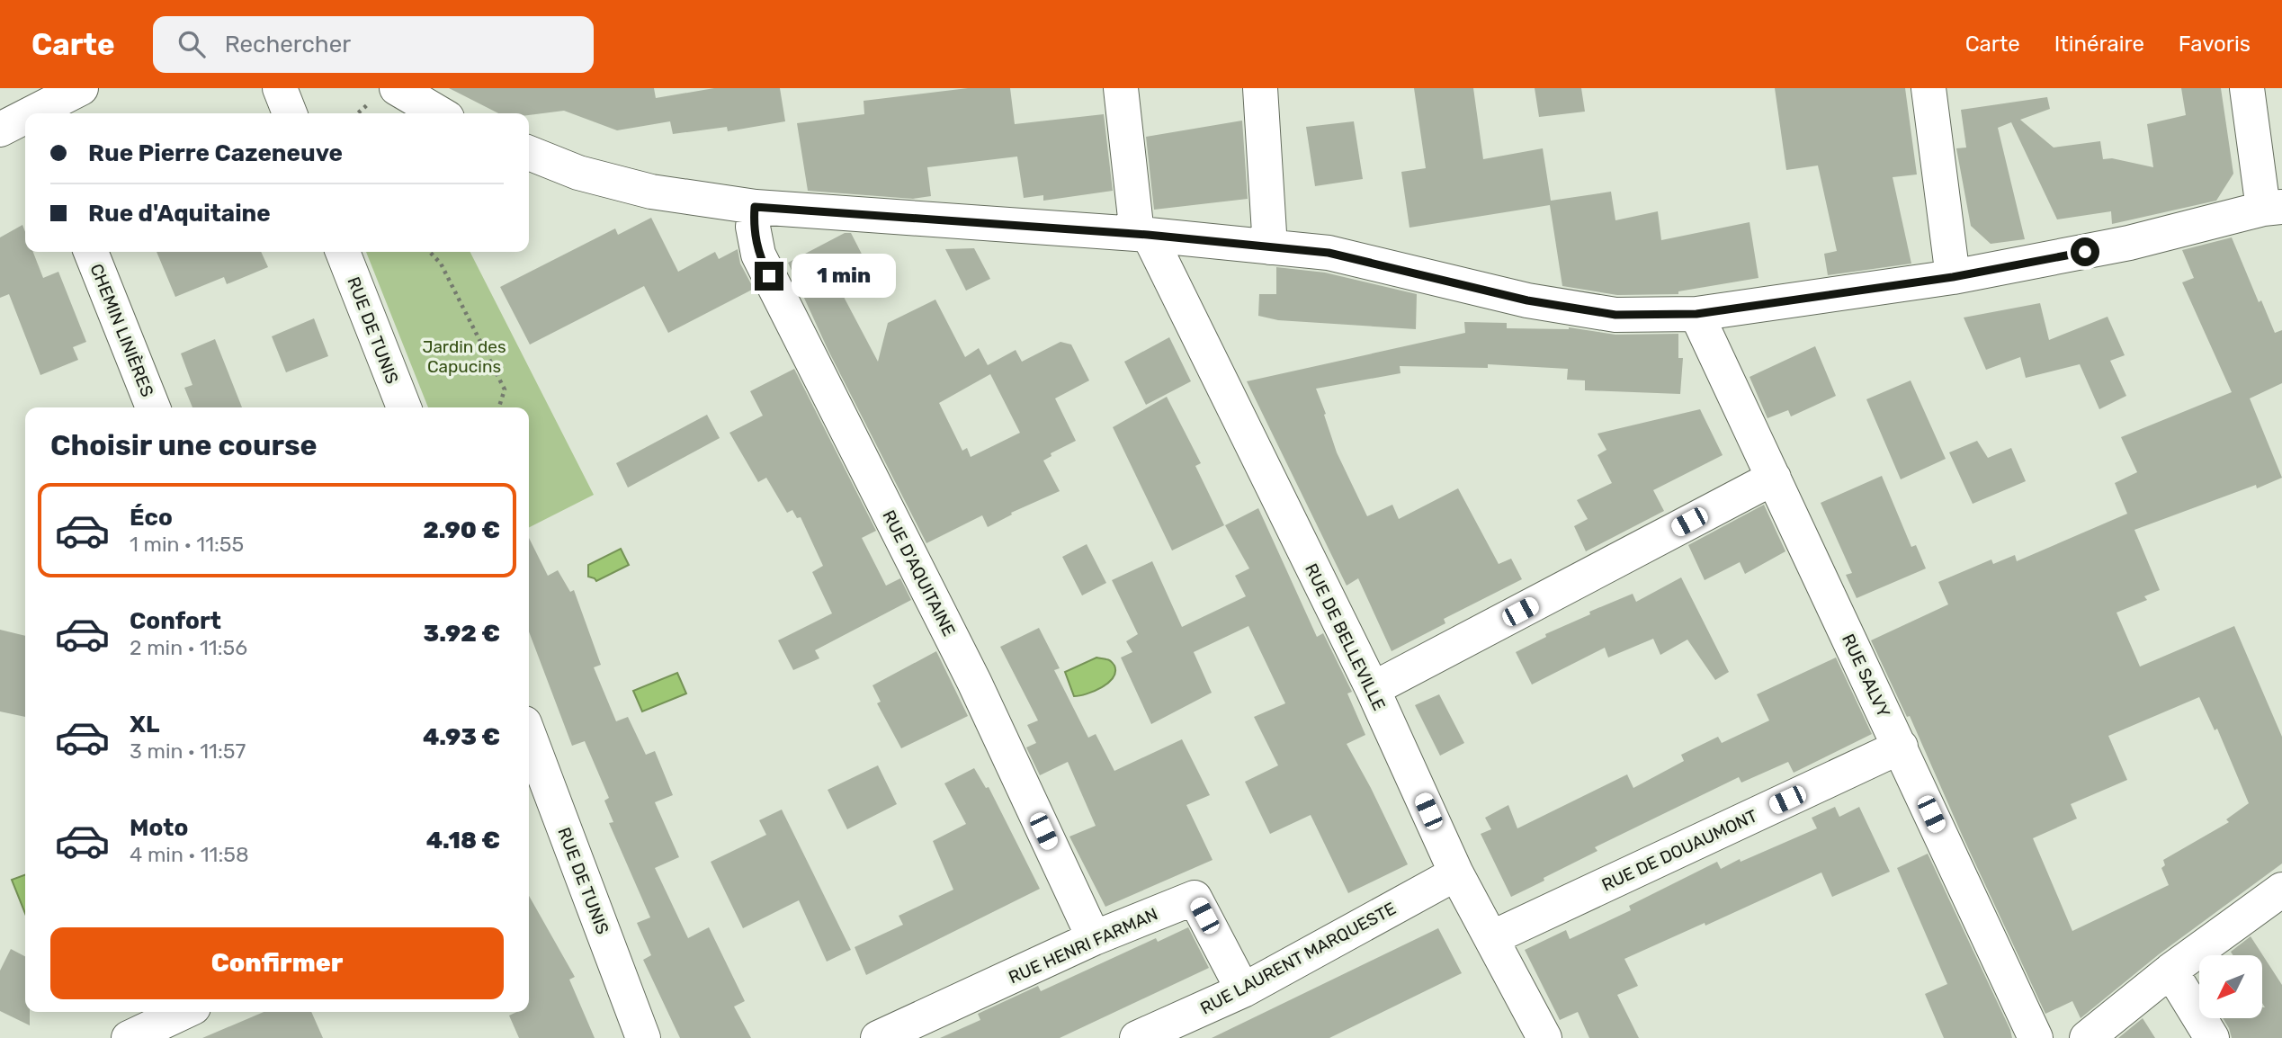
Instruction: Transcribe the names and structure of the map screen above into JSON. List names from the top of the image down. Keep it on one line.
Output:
{"streets":{"street":["CHEMIN LINIÈRES","RUE DE TUNIS","RUE D'AQUITAINE","RUE DE BELLEVILLE","RUE SALVY","RUE DE DOUAUMONT","RUE HENRI FARMAN","RUE LAURENT MARQUESTE"]},"crossings":[["RUE D'AQUITAINE","RUE HENRI FARMAN"],["RUE DE BELLEVILLE","RUE DE DOUAUMONT"],["RUE DE BELLEVILLE","RUE LAURENT MARQUESTE"],["RUE SALVY","RUE DE DOUAUMONT"],["RUE HENRI FARMAN","RUE LAURENT MARQUESTE"]],"parks":["Jardin des Capucins"],"north":"bottom left","page":{"header":"Carte","search":"Rechercher","nav":["Carte","Itinéraire","Favoris"],"banner":["Rue Pierre Cazeneuve","Rue d'Aquitaine"],"bubble":"1 min","heading":"Choisir une course","list":[{"name":"Éco","note":"1 min · 11:55","value":"2.90 €"},{"name":"Confort","note":"2 min · 11:56","value":"3.92 €"},{"name":"XL","note":"3 min · 11:57","value":"4.93 €"},{"name":"Moto","note":"4 min · 11:58","value":"4.18 €"}],"buttons":"Confirmer"}}
